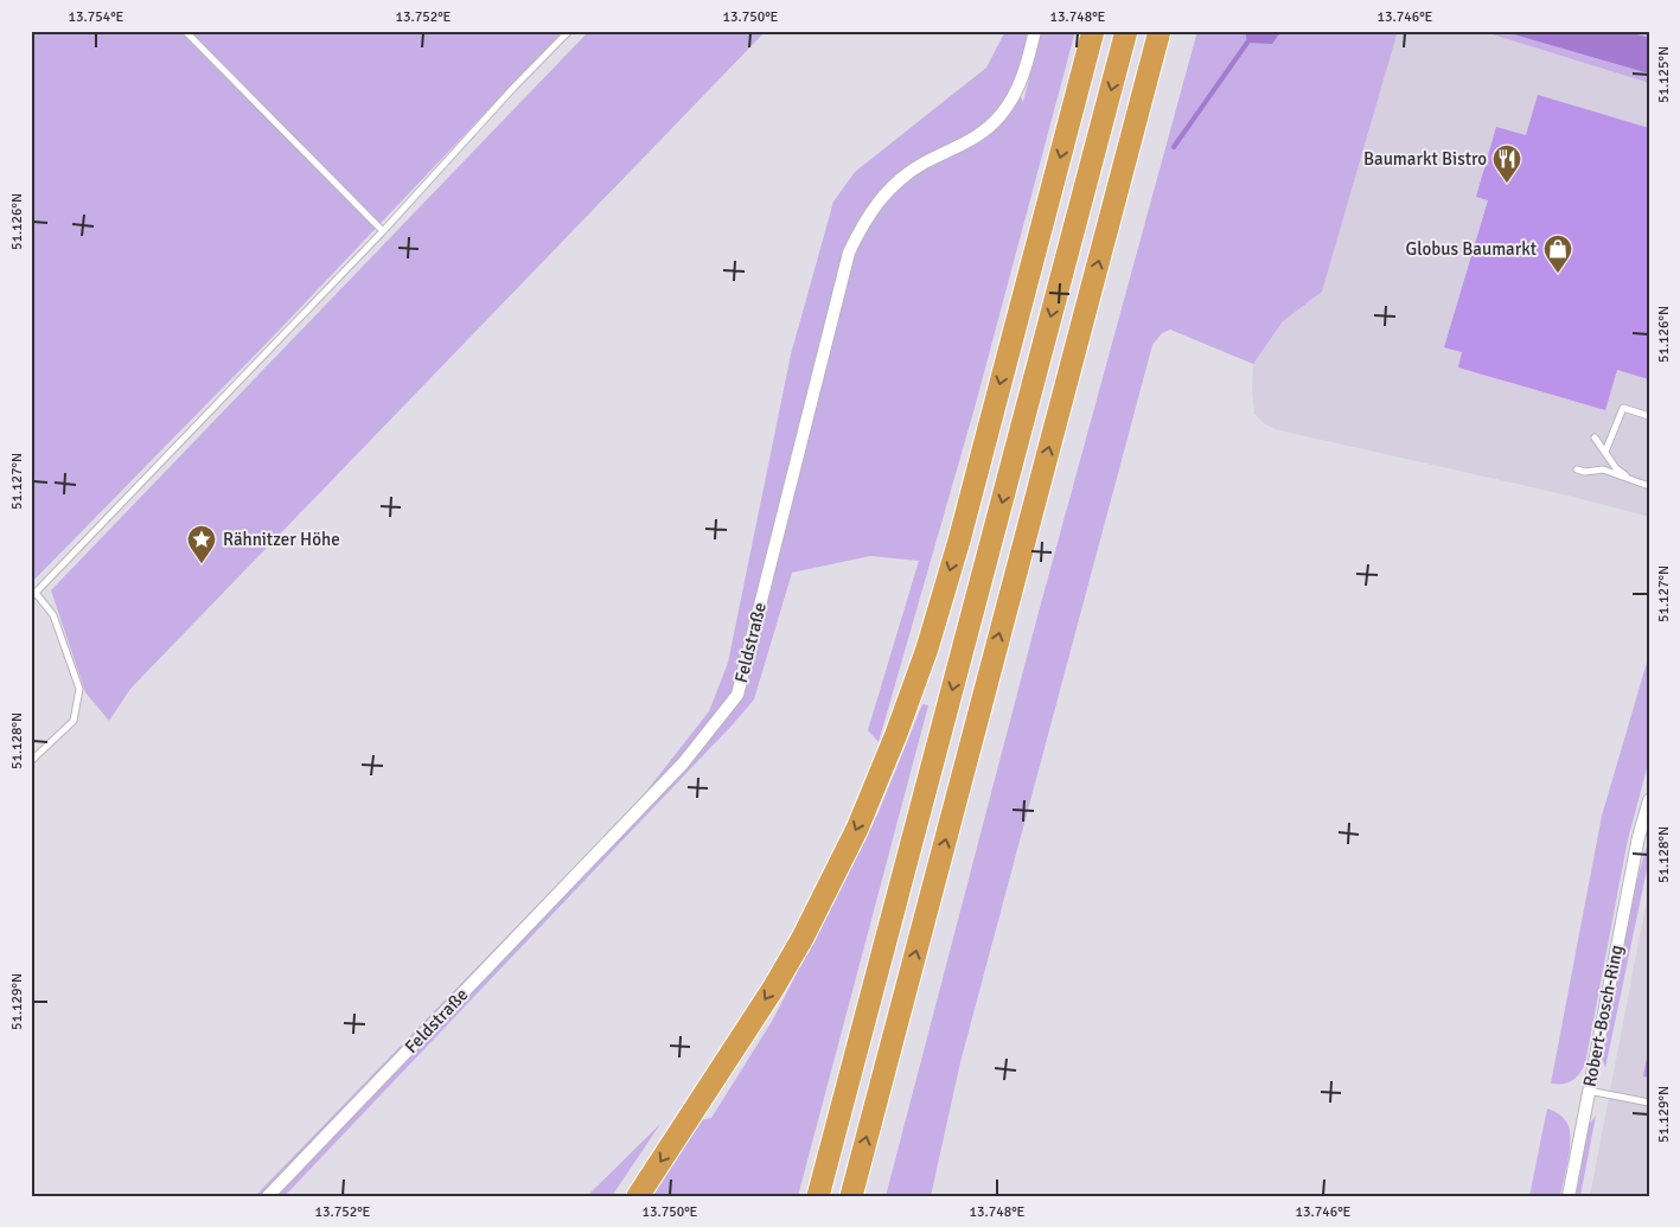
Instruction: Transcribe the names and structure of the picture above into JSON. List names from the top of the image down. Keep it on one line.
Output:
{"streets":{"street":["Feldstraße","Robert-Bosch-Ring"]},"places":{"restaurant":["Baumarkt Bistro"],"shop":["Globus Baumarkt"],"place":["Rähnitzer Höhe"]},"coordinates":["13.754°E","13.752°E","13.750°E","13.748°E","13.746°E","51.125°N","51.126°N","51.127°N","51.128°N","51.129°N"]}
